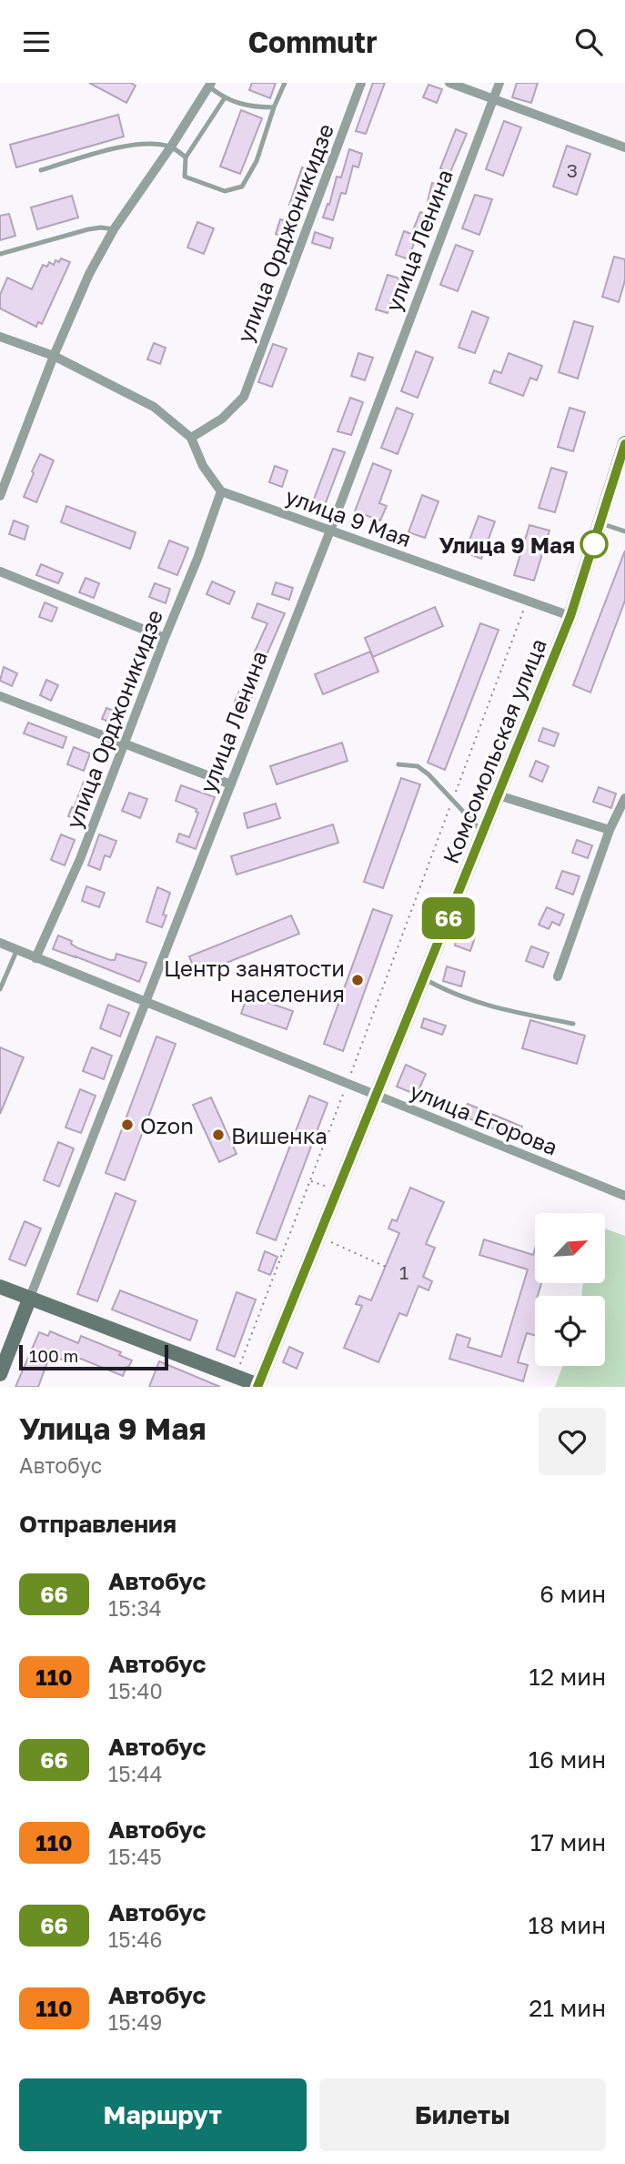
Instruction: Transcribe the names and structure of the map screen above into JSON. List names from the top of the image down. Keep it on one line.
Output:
{"streets":{"main road":["улица Ленина","Комсомольская улица"],"street":["улица Орджоникидзе","улица 9 Мая","улица Егорова"]},"crossings":[["улица Орджоникидзе","улица 9 Мая"],["улица Орджоникидзе","улица Егорова"],["улица Ленина","улица 9 Мая"],["улица Ленина","улица Егорова"],["улица 9 Мая","Комсомольская улица"],["Комсомольская улица","улица Егорова"]],"places":["Улица 9 Мая","Центр занятости населения","Ozon","Вишенка"],"lines":["bus line 66"],"house_numbers":["3","1"],"scale_bar":"100 m","north":"top right","page":{"header":"Commutr","on_map":"66","scale":"100 m","heading":[["Улица 9 Мая","Автобус"],"Отправления"],"list":[{"mark":"66","name":"Автобус","note":"15:34","value":"6 мин"},{"mark":"110","name":"Автобус","note":"15:40","value":"12 мин"},{"mark":"66","name":"Автобус","note":"15:44","value":"16 мин"},{"mark":"110","name":"Автобус","note":"15:45","value":"17 мин"},{"mark":"66","name":"Автобус","note":"15:46","value":"18 мин"},{"mark":"110","name":"Автобус","note":"15:49","value":"21 мин"}],"buttons":["Маршрут","Билеты"]}}
